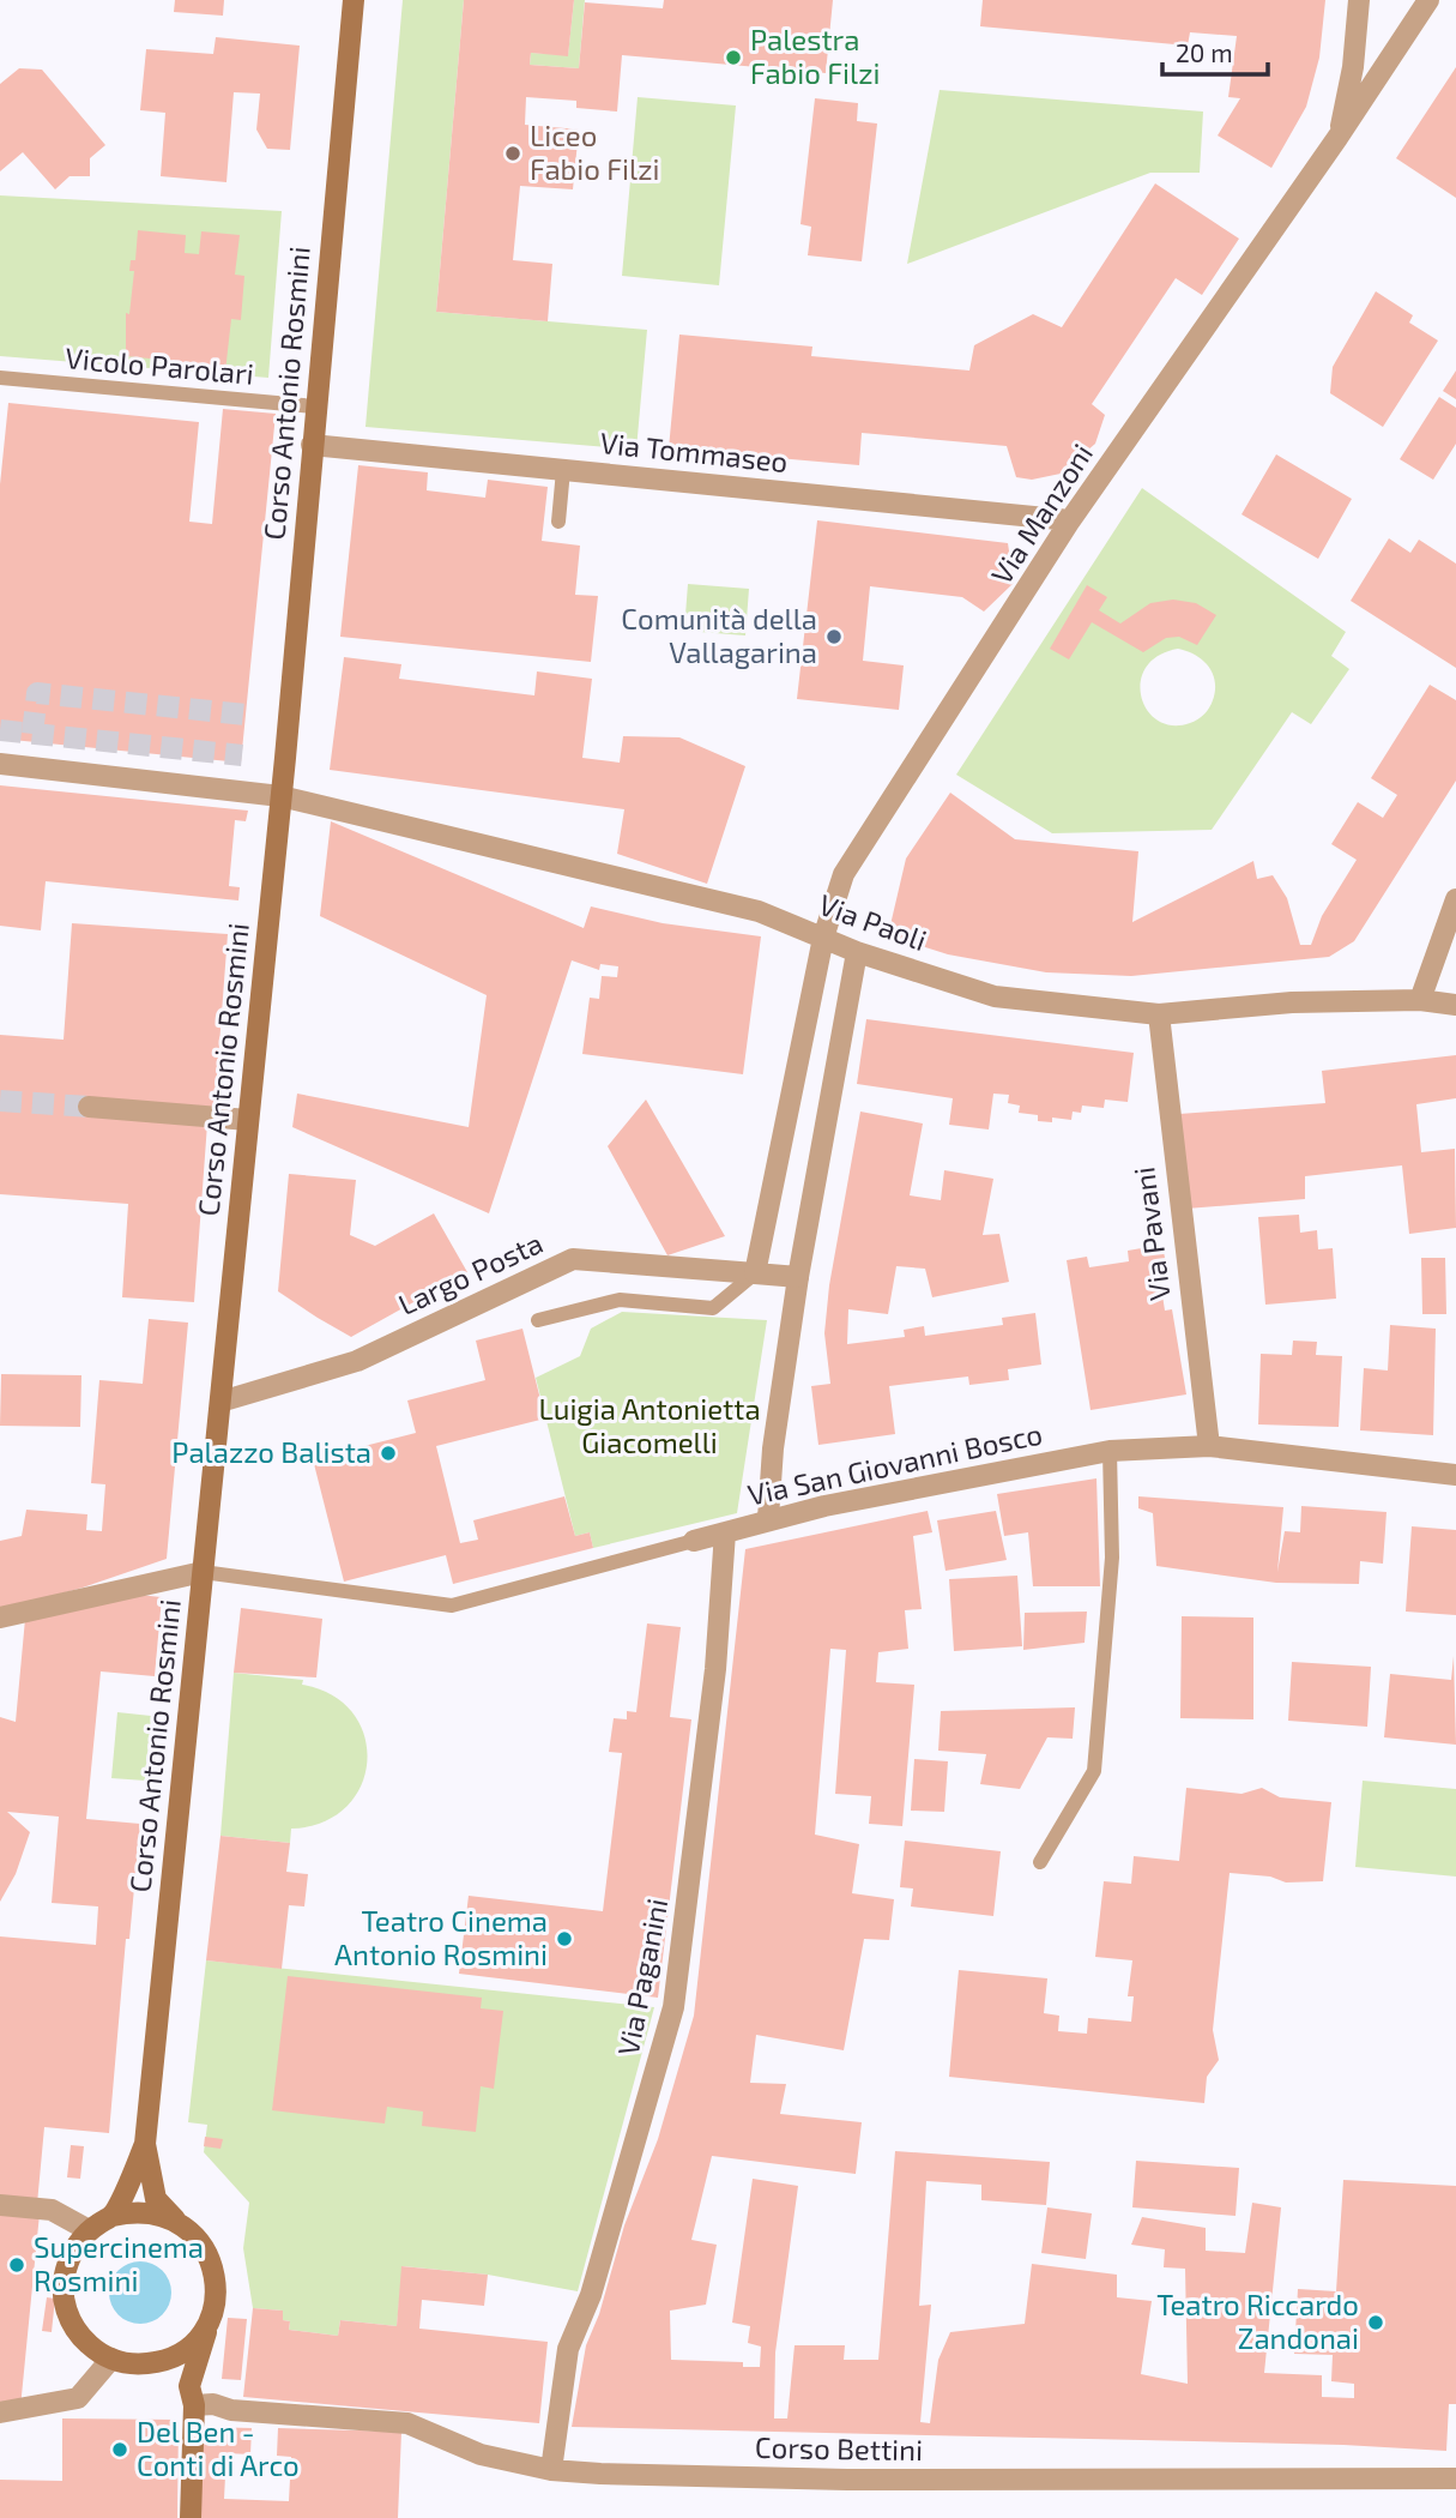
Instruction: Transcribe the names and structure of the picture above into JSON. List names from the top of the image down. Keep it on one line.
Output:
{"streets":{"main road":["Corso Antonio Rosmini"],"street":["Via Tommaseo","Via Manzoni","Via Paoli","Via Pavani","Largo Posta","Via San Giovanni Bosco","Via Paganini","Corso Bettini"],"lane":["Vicolo Parolari"]},"crossings":[["Vicolo Parolari","Corso Antonio Rosmini"],["Corso Antonio Rosmini","Via Tommaseo"],["Corso Antonio Rosmini","Via Paoli"],["Corso Antonio Rosmini","Largo Posta"],["Via Tommaseo","Via Manzoni"],["Via Manzoni","Via Paoli"],["Via Manzoni","Largo Posta"],["Via Paoli","Via Pavani"],["Via Pavani","Via San Giovanni Bosco"],["Via San Giovanni Bosco","Via Paganini"],["Via Paganini","Corso Bettini"]],"parks":["Luigia Antonietta Giacomelli"],"places":["Palestra Fabio Filzi","Liceo Fabio Filzi","Comunità della Vallagarina","Palazzo Balista","Teatro Cinema Antonio Rosmini","Supercinema Rosmini","Teatro Riccardo Zandonai","Del Ben - Conti di Arco"],"scale_bar":"20 m"}
